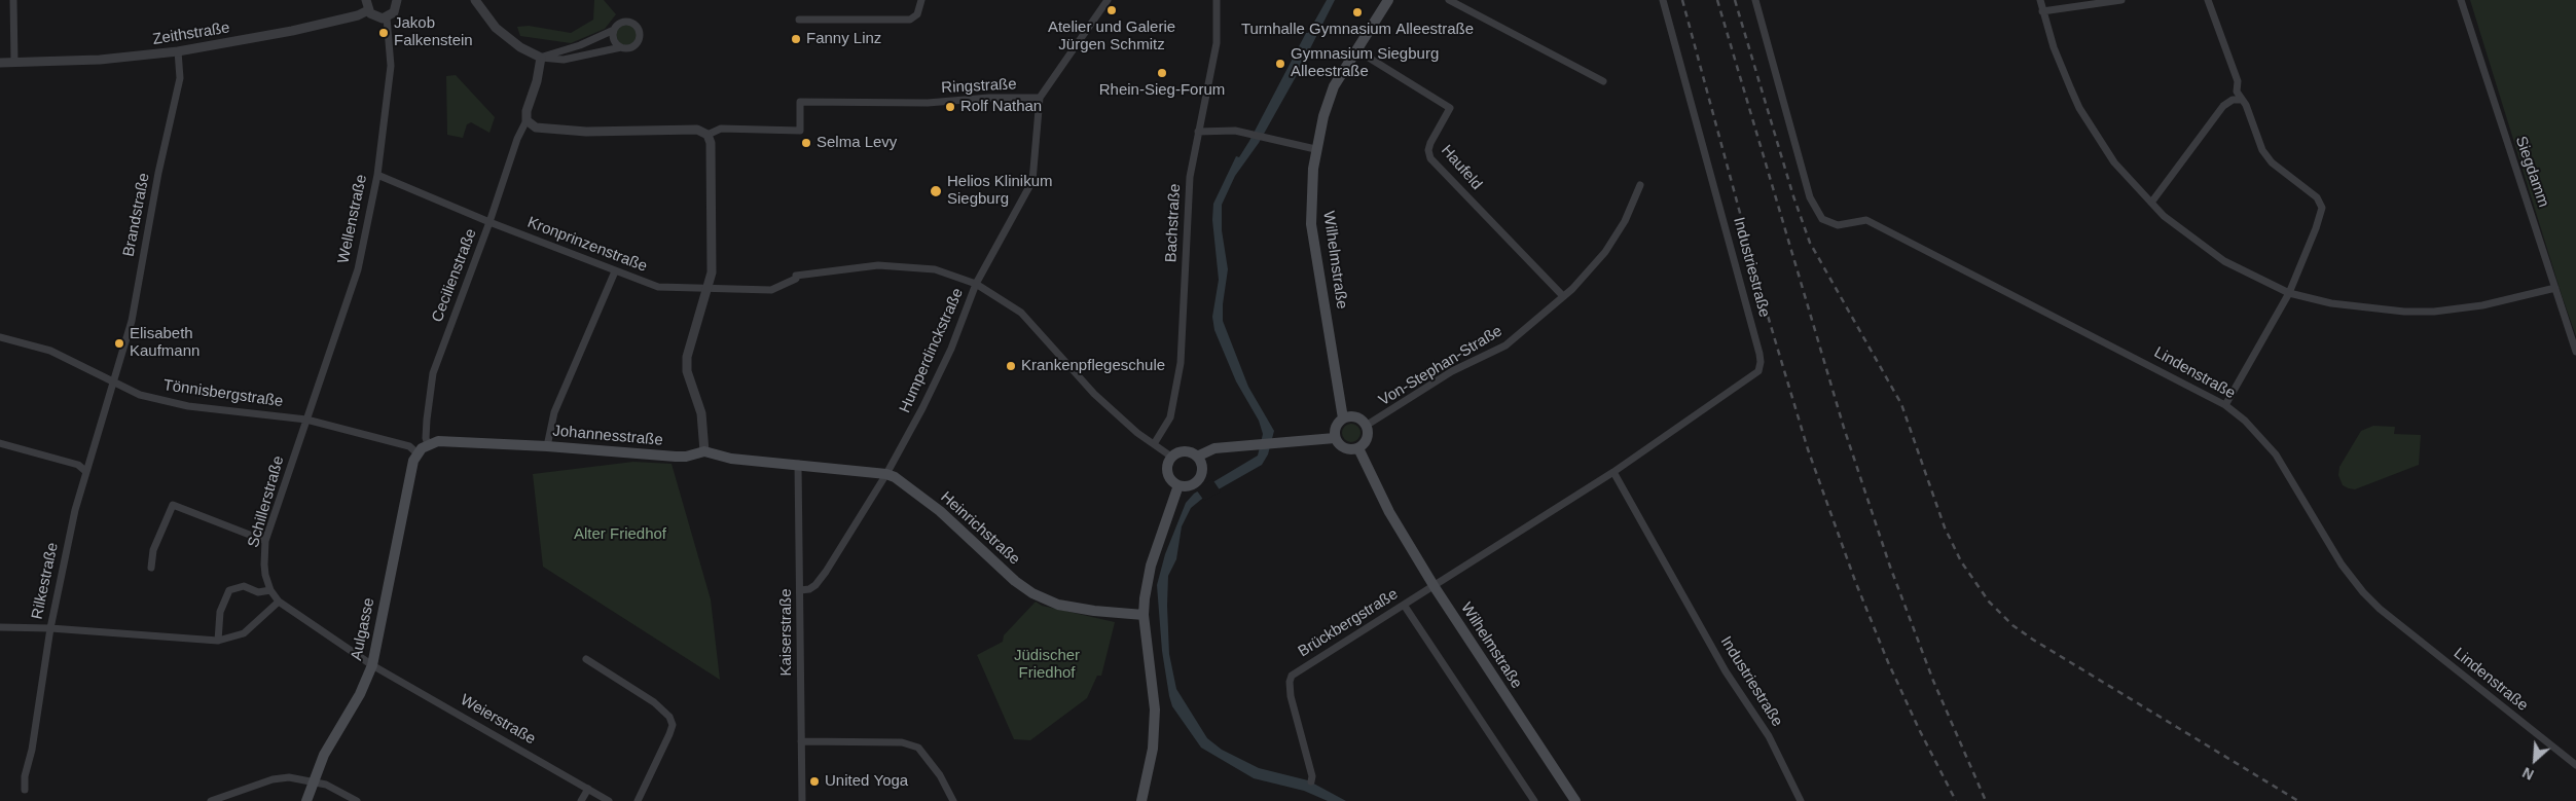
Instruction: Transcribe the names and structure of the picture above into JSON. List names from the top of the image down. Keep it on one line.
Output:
{"streets":{"main road":["Wilhelmstraße","Johannesstraße","Heinrichstraße","Aulgasse"],"street":["Zeithstraße","Ringstraße","Haufeld","Siegdamm","Brandstraße","Wellenstraße","Bachstraße","Kronprinzenstraße","Industriestraße","Cecilienstraße","Humperdinckstraße","Von-Stephan-Straße","Lindenstraße","Tönnisbergstraße","Schillerstraße","Rilkestraße","Brückbergstraße","Kaiserstraße","Weierstraße"]},"crossings":[["Zeithstraße","Brandstraße"],["Ringstraße","Humperdinckstraße"],["Haufeld","Wilhelmstraße"],["Haufeld","Von-Stephan-Straße"],["Brandstraße","Tönnisbergstraße"],["Brandstraße","Rilkestraße"],["Wellenstraße","Kronprinzenstraße"],["Wellenstraße","Tönnisbergstraße"],["Wellenstraße","Schillerstraße"],["Bachstraße","Kronprinzenstraße"],["Kronprinzenstraße","Cecilienstraße"],["Kronprinzenstraße","Humperdinckstraße"],["Wilhelmstraße","Industriestraße"],["Wilhelmstraße","Von-Stephan-Straße"],["Wilhelmstraße","Brückbergstraße"],["Industriestraße","Brückbergstraße"],["Cecilienstraße","Johannesstraße"],["Humperdinckstraße","Heinrichstraße"],["Humperdinckstraße","Kaiserstraße"],["Tönnisbergstraße","Schillerstraße"],["Tönnisbergstraße","Rilkestraße"],["Tönnisbergstraße","Aulgasse"],["Johannesstraße","Heinrichstraße"],["Johannesstraße","Kaiserstraße"],["Schillerstraße","Aulgasse"],["Schillerstraße","Weierstraße"],["Heinrichstraße","Kaiserstraße"],["Aulgasse","Weierstraße"]],"parks":["Alter Friedhof","Jüdischer Friedhof"],"places":["Atelier und Galerie Jürgen Schmitz","Turnhalle Gymnasium Alleestraße","Jakob Falkenstein","Fanny Linz","Gymnasium Siegburg Alleestraße","Rhein-Sieg-Forum","Rolf Nathan","Selma Levy","Helios Klinikum Siegburg","Elisabeth Kaufmann","Krankenpflegeschule","United Yoga"],"north":"bottom left"}
